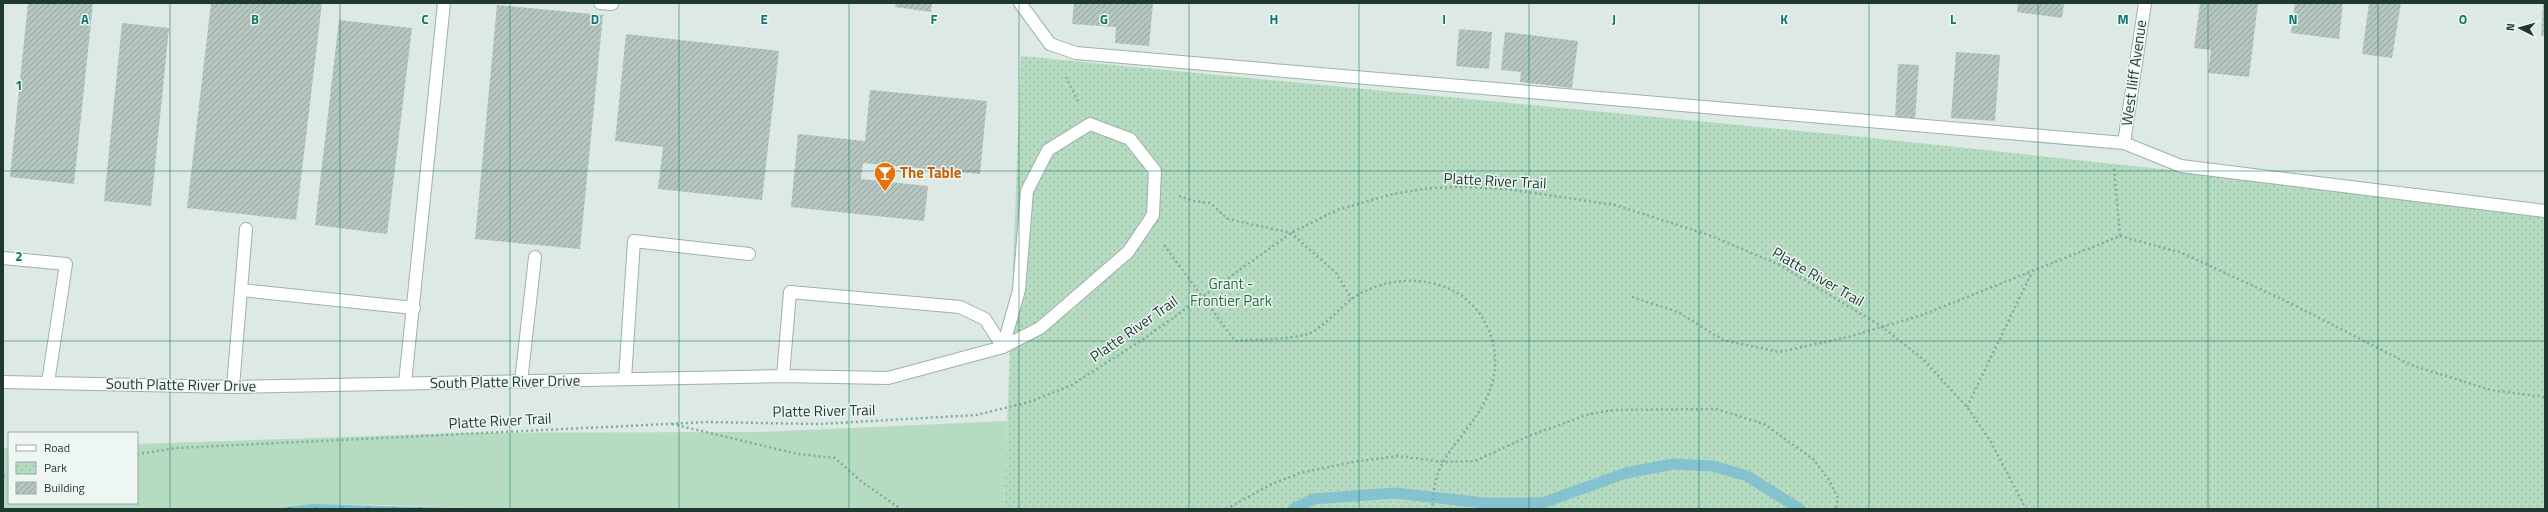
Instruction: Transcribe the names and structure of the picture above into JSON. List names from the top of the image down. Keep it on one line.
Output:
{"streets":{"street":["West Iliff Avenue","South Platte River Drive"],"path":["Platte River Trail"]},"parks":["Grant - Frontier Park"],"places":{"bar":["The Table"]},"legend":["Road","Park","Building"],"north":"left","grid":{"columns":["A","B","C","D","E","F","G","H","I","J","K","L","M","N","O"],"rows":["1","2"]}}
